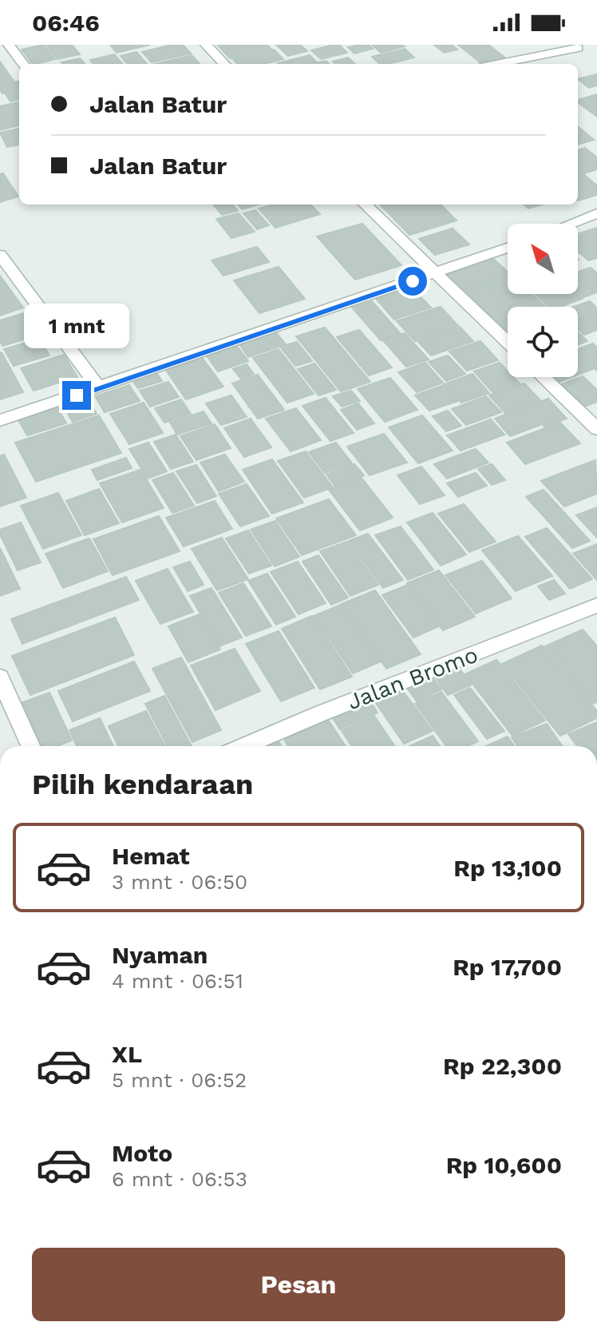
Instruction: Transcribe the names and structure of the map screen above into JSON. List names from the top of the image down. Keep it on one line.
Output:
{"streets":{"street":["Jalan Bromo"]},"north":"top left","page":{"status":"06:46","banner":["Jalan Batur","Jalan Batur"],"bubble":"1 mnt","heading":"Pilih kendaraan","list":[{"name":"Hemat","note":"3 mnt · 06:50","value":"Rp 13,100"},{"name":"Nyaman","note":"4 mnt · 06:51","value":"Rp 17,700"},{"name":"XL","note":"5 mnt · 06:52","value":"Rp 22,300"},{"name":"Moto","note":"6 mnt · 06:53","value":"Rp 10,600"}],"buttons":"Pesan"}}
